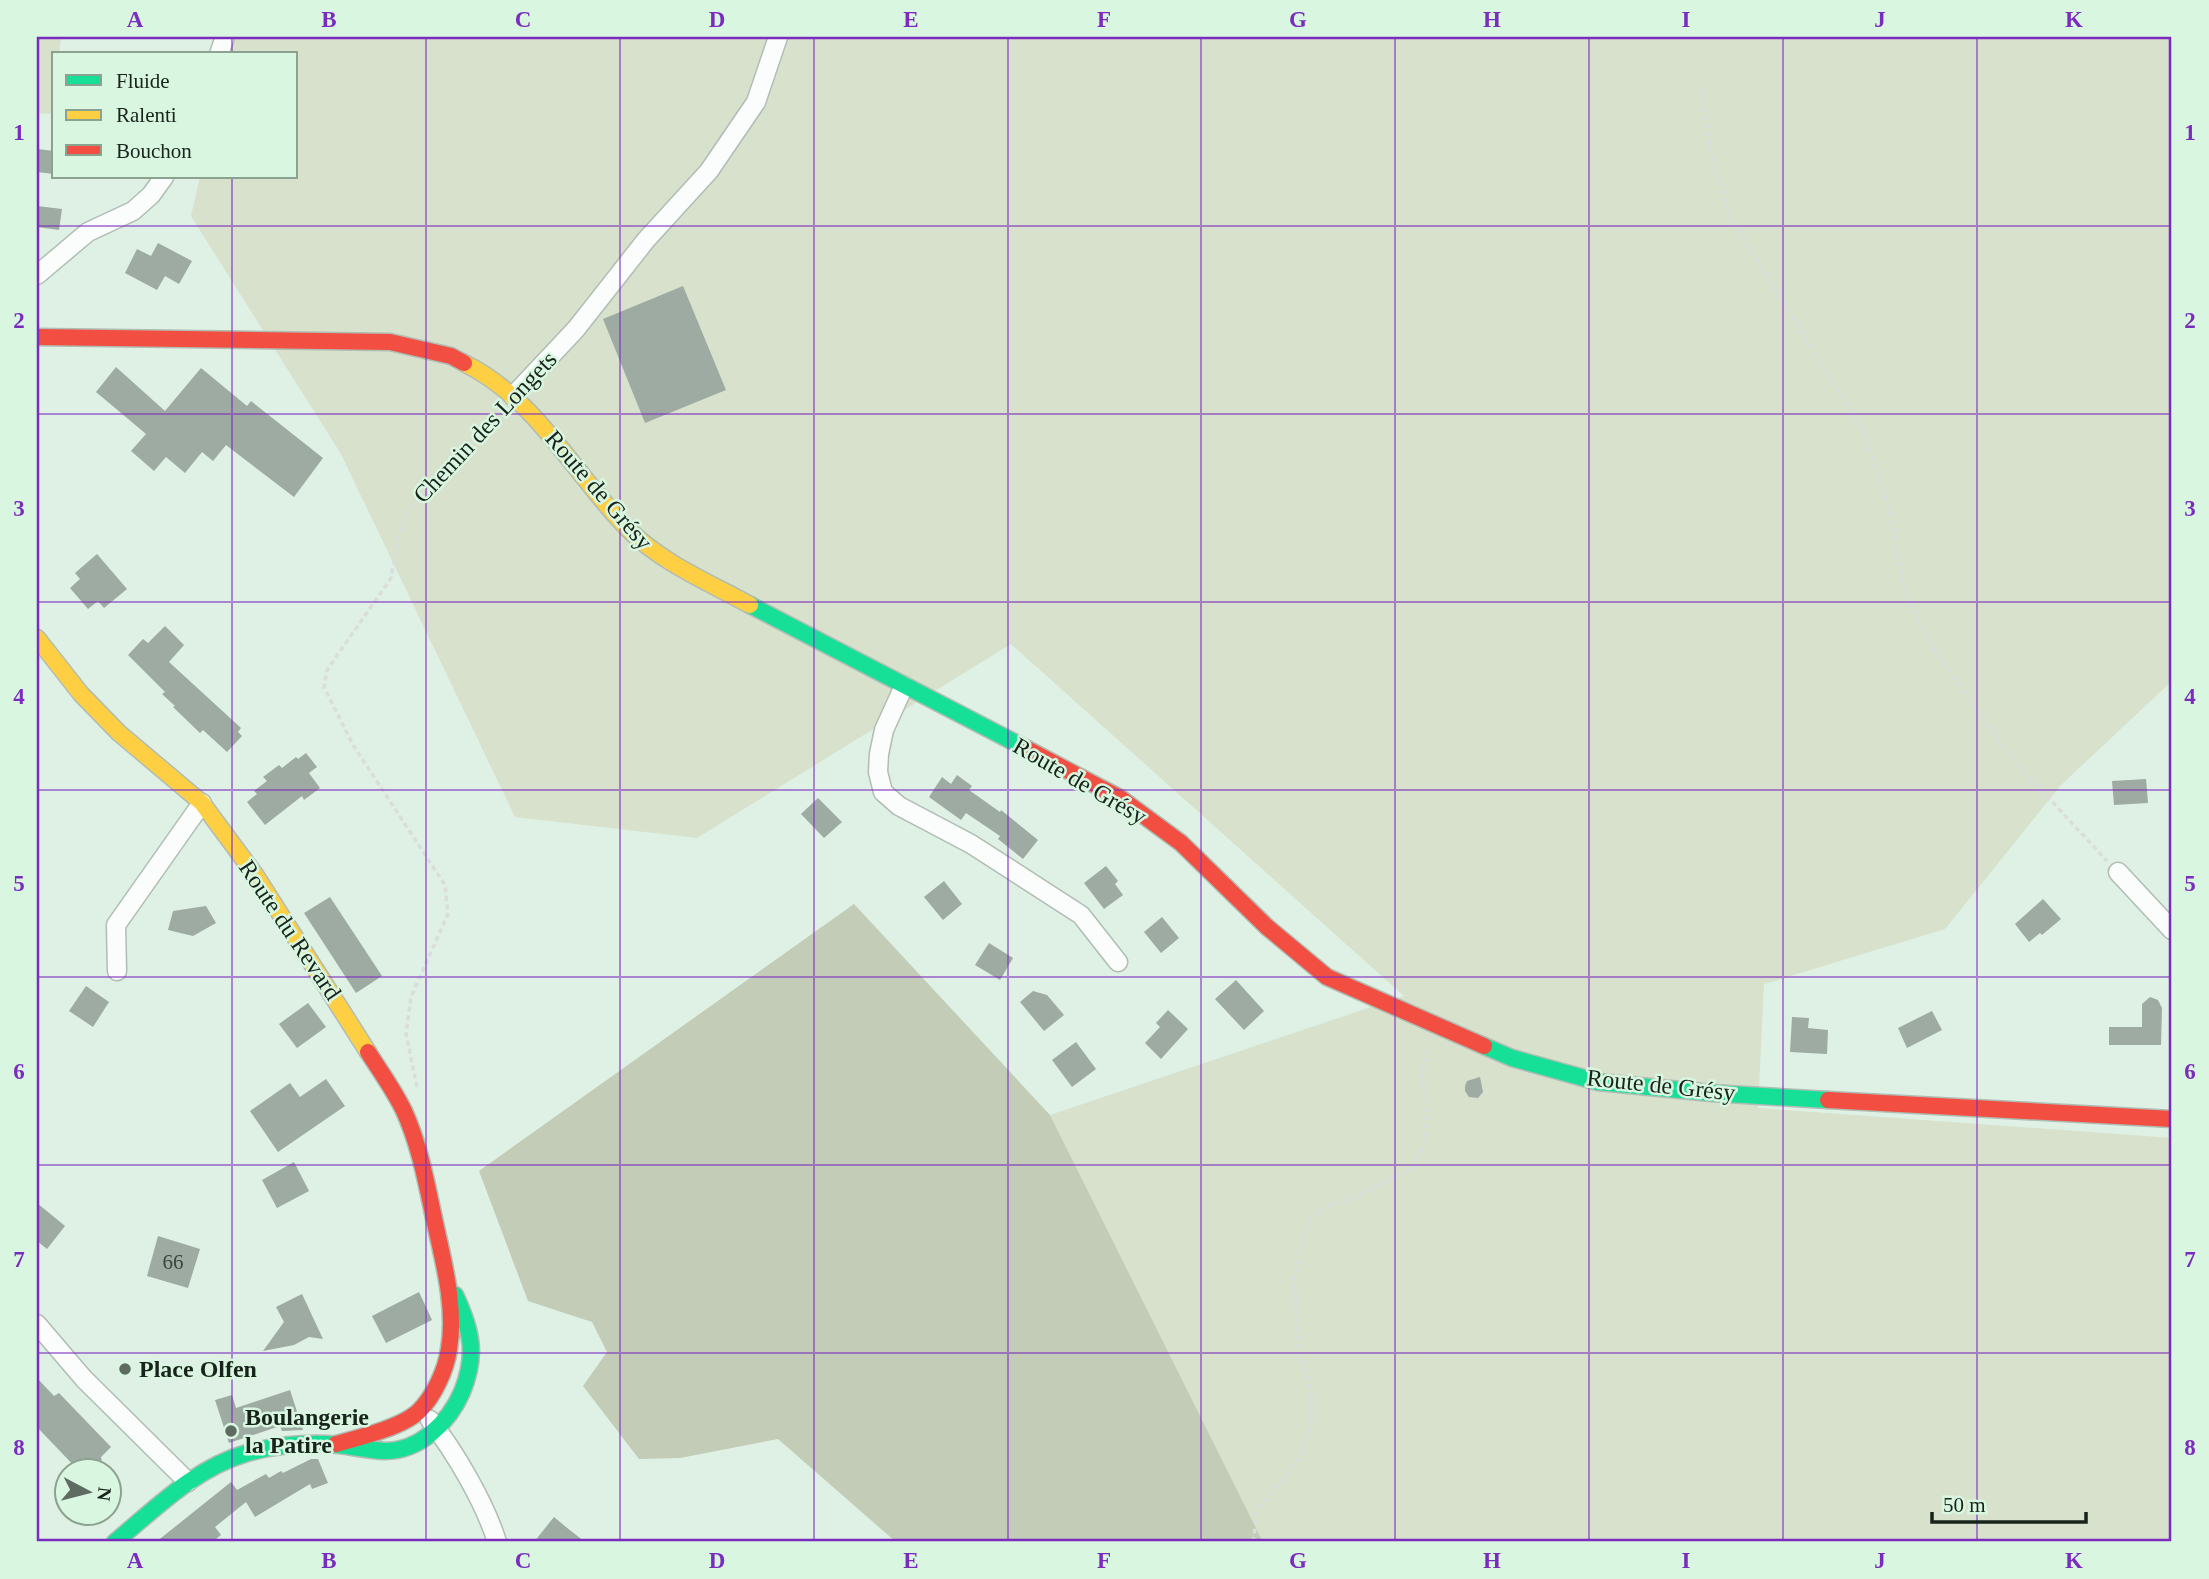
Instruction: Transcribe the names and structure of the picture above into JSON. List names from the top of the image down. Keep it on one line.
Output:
{"streets":{"main road":["Route de Grésy","Route du Revard"],"street":["Chemin des Longets"]},"crossings":[["Chemin des Longets","Route de Grésy"],["Chemin des Longets","Route du Revard"]],"places":["Place Olfen","Boulangerie la Patire"],"house_numbers":["66"],"legend":["Fluide","Ralenti","Bouchon"],"scale_bar":"50 m","north":"right","grid":{"columns":["A","B","C","D","E","F","G","H","I","J","K"],"rows":["1","2","3","4","5","6","7","8"]}}
